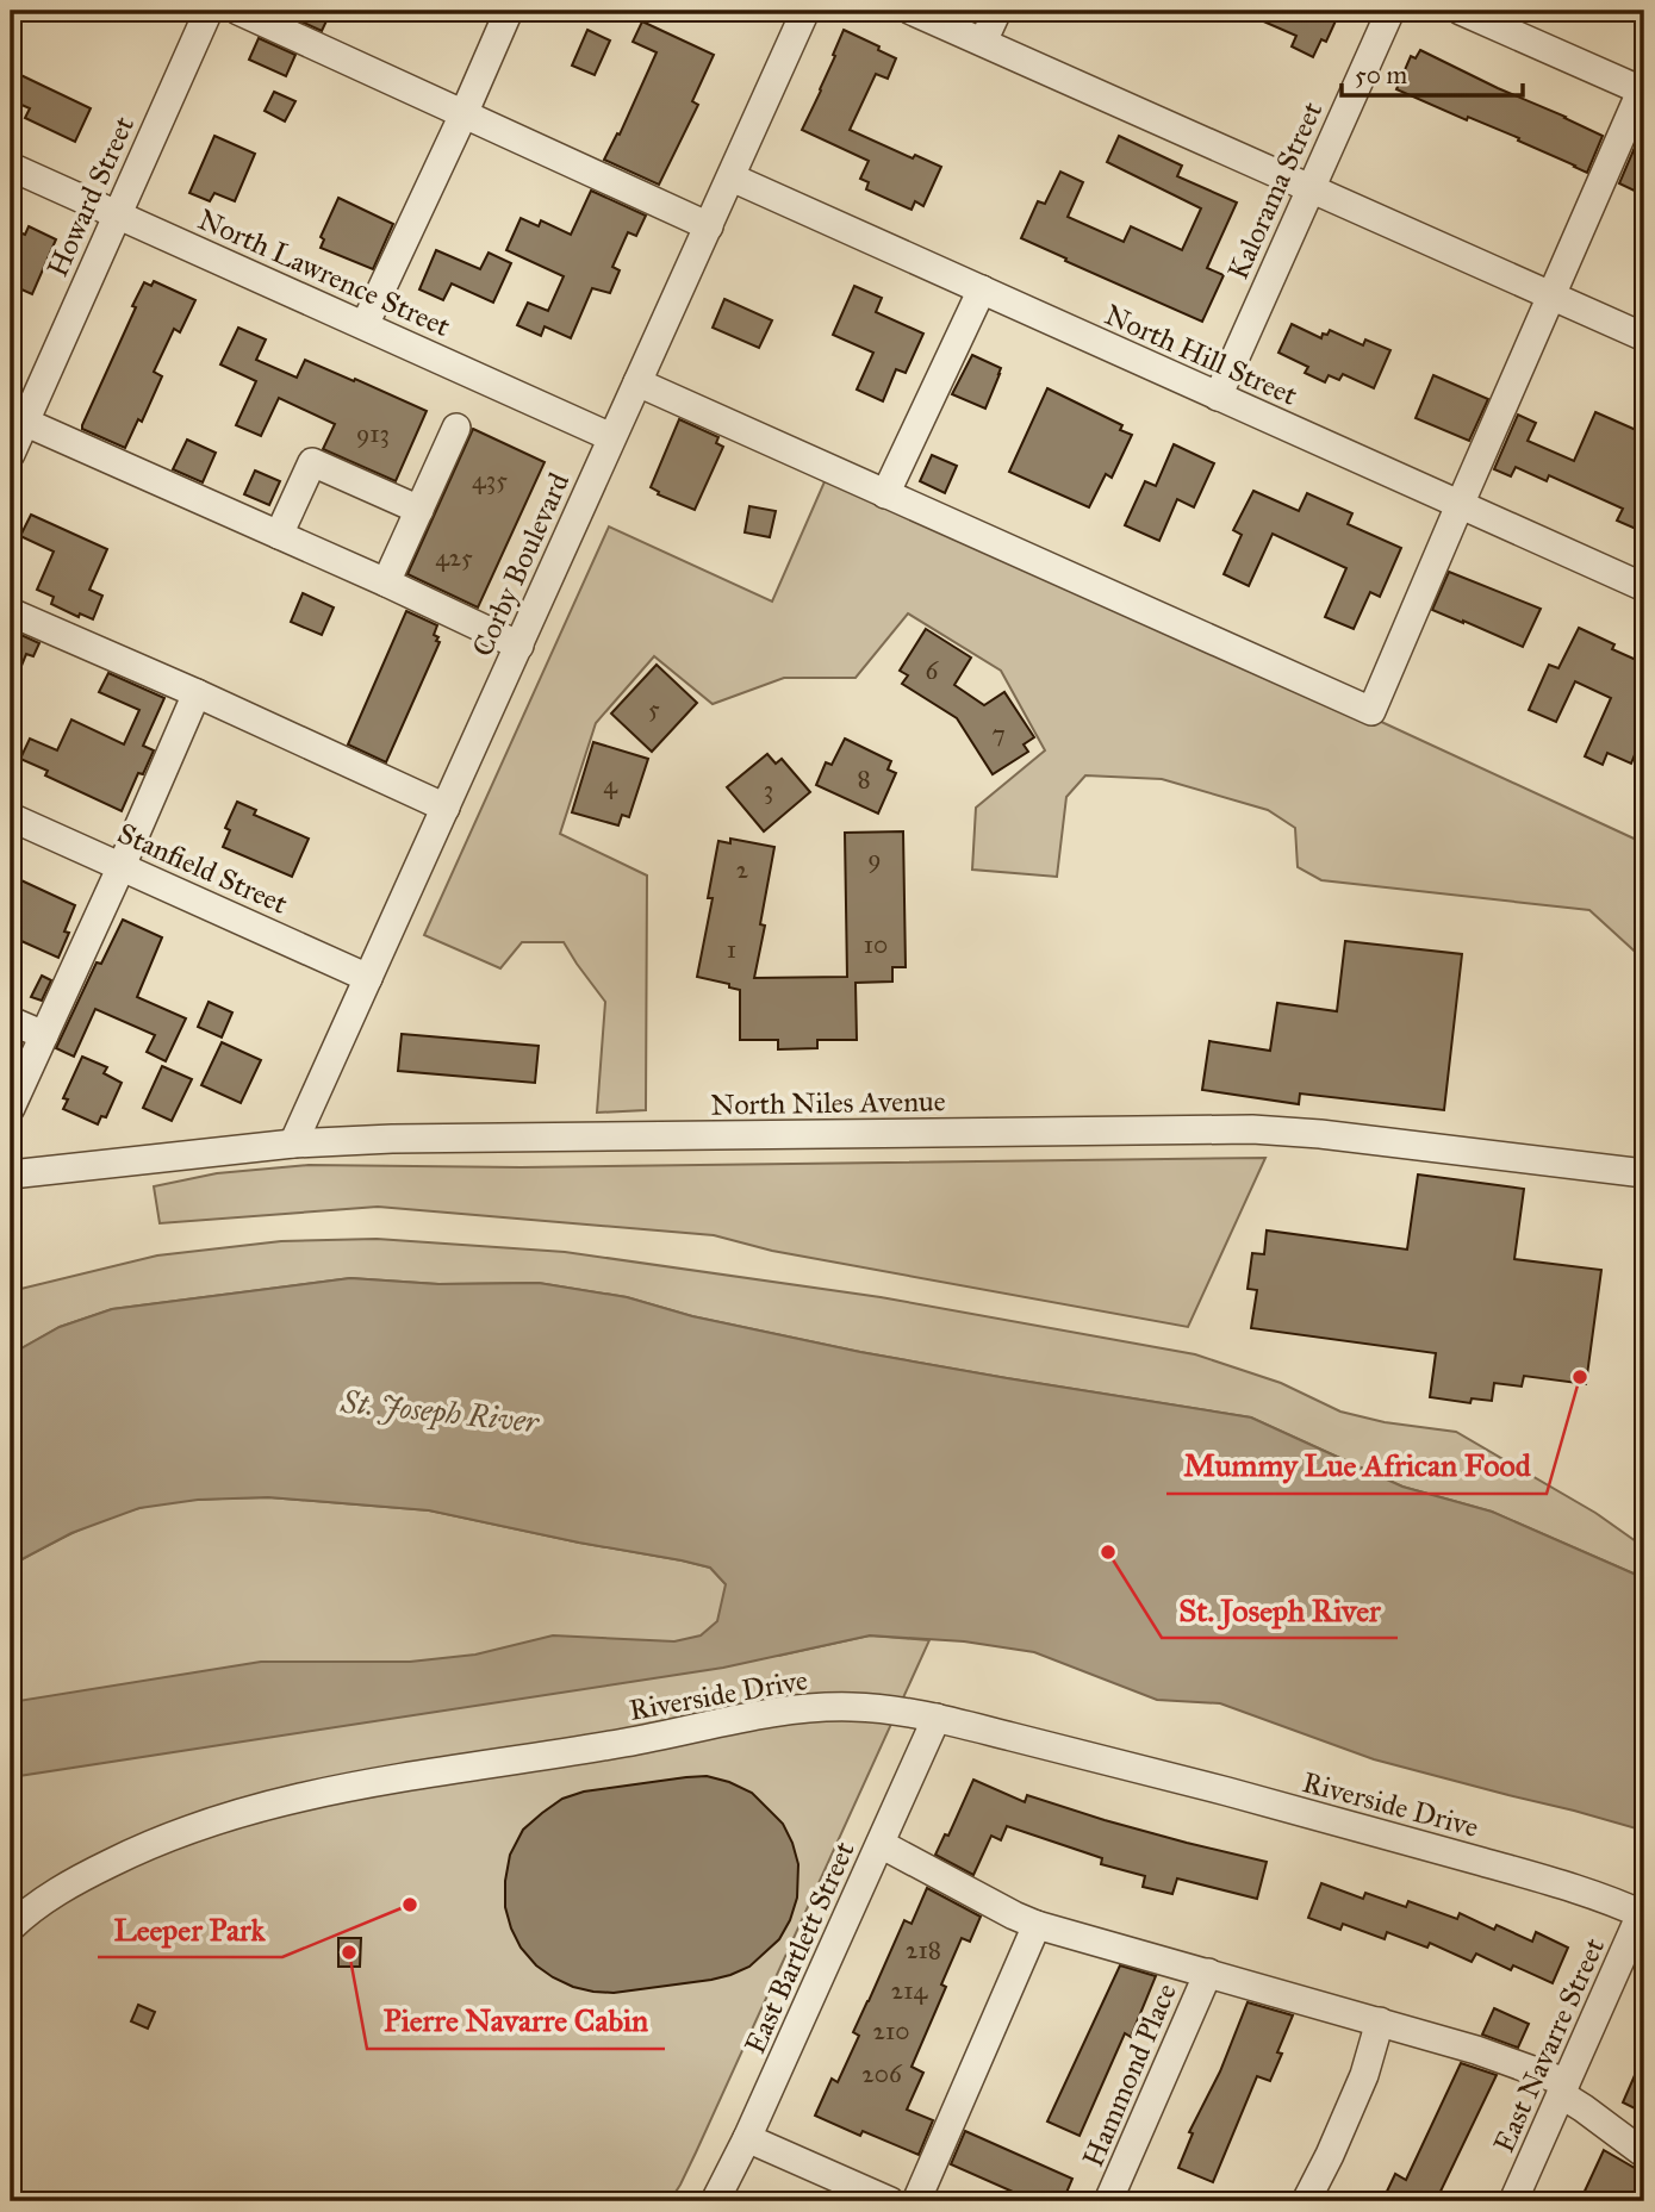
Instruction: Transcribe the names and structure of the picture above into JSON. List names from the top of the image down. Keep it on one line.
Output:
{"streets":{"street":["Kalorama Street","Howard Street","North Lawrence Street","North Hill Street","Corby Boulevard","Stanfield Street","North Niles Avenue","Riverside Drive","East Bartlett Street","East Navarre Street","Hammond Place"]},"crossings":[["Kalorama Street","North Hill Street"],["Howard Street","North Lawrence Street"],["North Lawrence Street","Corby Boulevard"],["North Hill Street","Corby Boulevard"],["Corby Boulevard","Stanfield Street"],["Corby Boulevard","North Niles Avenue"],["Riverside Drive","East Bartlett Street"],["Riverside Drive","East Navarre Street"]],"water":["St. Joseph River"],"places":["Mummy Lue African Food","St. Joseph River","Leeper Park","Pierre Navarre Cabin"],"house_numbers":["913","435","425","6","5","7","8","4","3","9","2","10","1","218","214","210","206"],"scale_bar":"50 m"}
